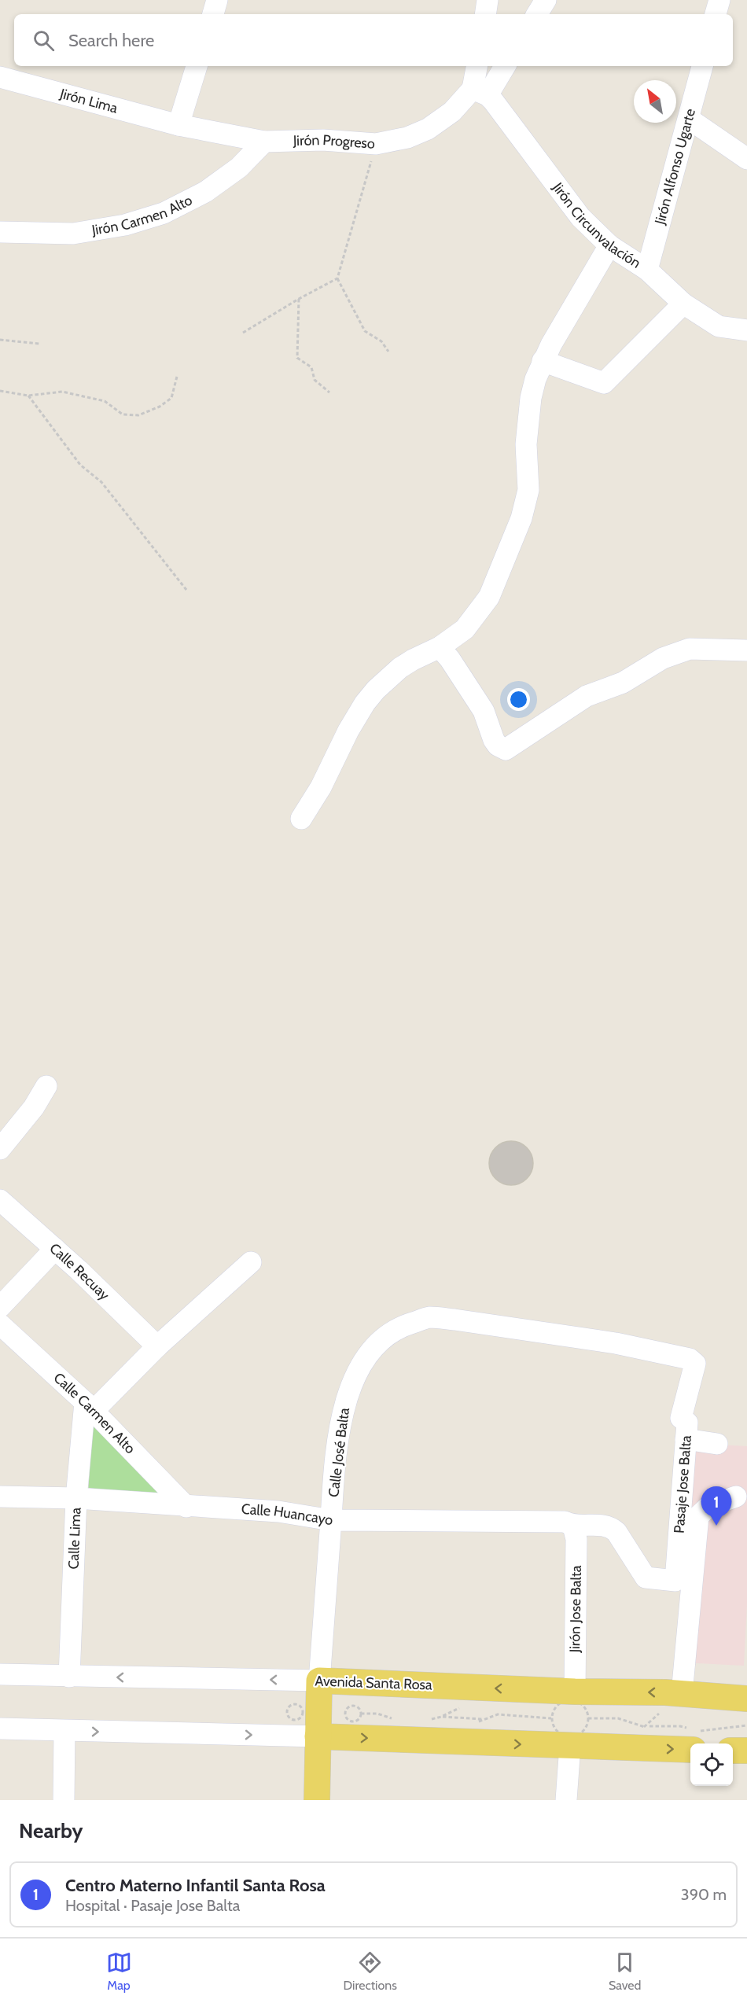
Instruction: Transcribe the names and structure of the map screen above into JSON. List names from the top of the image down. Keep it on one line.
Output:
{"streets":{"main road":["Calle José Balta","Avenida Santa Rosa"],"street":["Jirón Lima","Jirón Progreso","Jirón Alfonso Ugarte","Jirón Carmen Alto","Jirón Circunvalación","Calle Recuay","Calle Carmen Alto","Pasaje Jose Balta","Calle Huancayo","Calle Lima","Jirón Jose Balta"]},"crossings":[["Jirón Lima","Jirón Progreso"],["Jirón Progreso","Jirón Carmen Alto"],["Jirón Progreso","Jirón Circunvalación"],["Jirón Alfonso Ugarte","Jirón Circunvalación"],["Calle Carmen Alto","Calle Huancayo"],["Calle Carmen Alto","Calle Lima"],["Calle José Balta","Pasaje Jose Balta"],["Calle José Balta","Calle Huancayo"],["Calle José Balta","Avenida Santa Rosa"],["Pasaje Jose Balta","Calle Huancayo"],["Pasaje Jose Balta","Jirón Jose Balta"],["Calle Huancayo","Calle Lima"],["Calle Huancayo","Jirón Jose Balta"],["Calle Lima","Avenida Santa Rosa"],["Jirón Jose Balta","Avenida Santa Rosa"]],"north":"top left","page":{"search":"Search here","pins":"1","heading":"Nearby","list":[{"mark":"1","name":"Centro Materno Infantil Santa Rosa","note":"Hospital · Pasaje Jose Balta","value":"390 m"}],"nav":["Map","Directions","Saved"]}}
